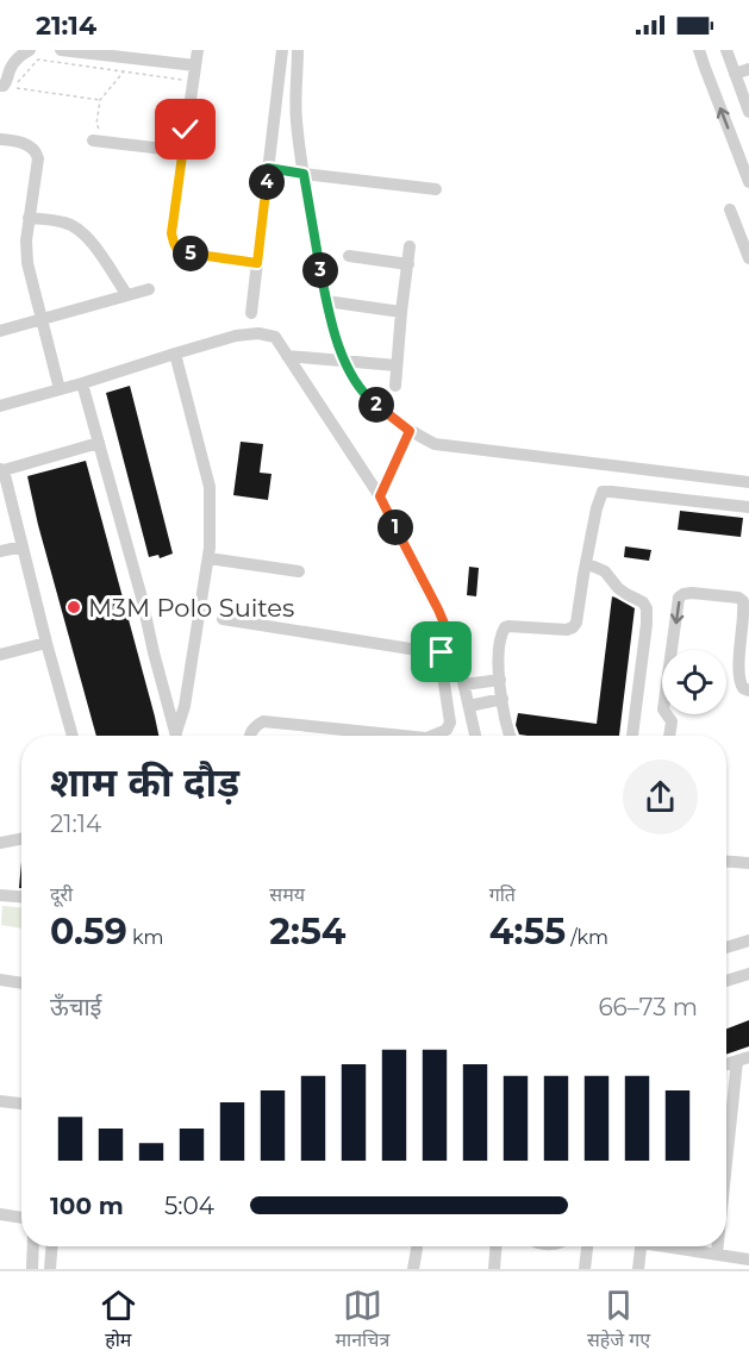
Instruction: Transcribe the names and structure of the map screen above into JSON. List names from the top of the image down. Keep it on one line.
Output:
{"places":["M3M Polo Suites"],"page":{"status":"21:14","pins":["4","5","3","2","1"],"heading":["शाम की दौड़","21:14"],"stats":[["दूरी","0.59 km"],["समय","2:54"],["गति","4:55 /km"]],"chart":["ऊँचाई","66–73 m"],"list":[{"name":"100 m","note":"5:04"}],"tabs":["होम","मानचित्र","सहेजे गए"]}}
